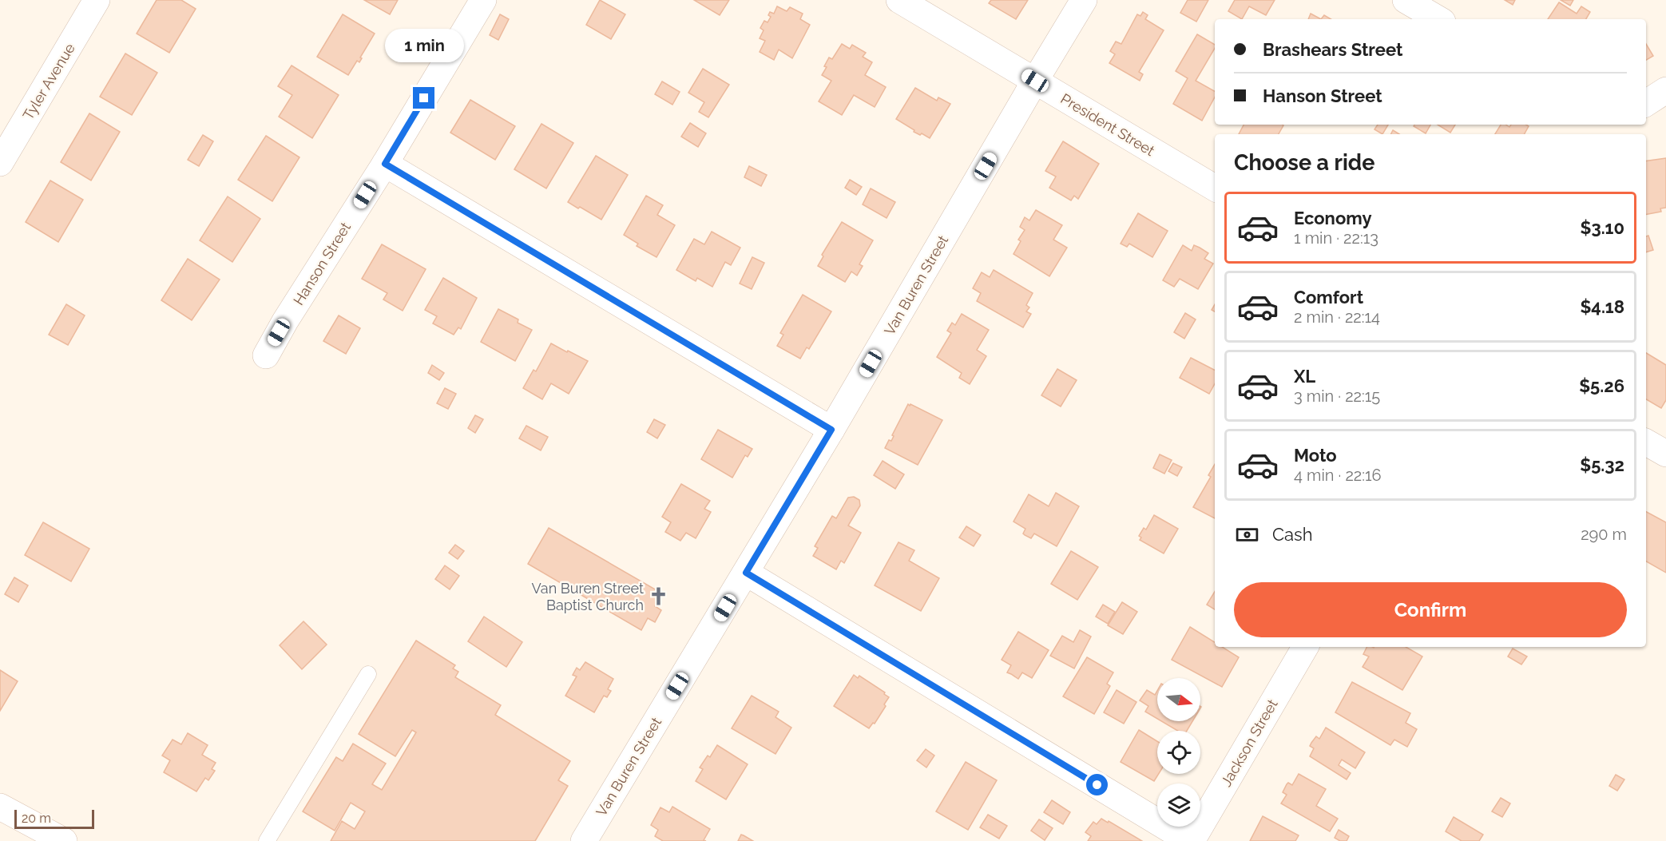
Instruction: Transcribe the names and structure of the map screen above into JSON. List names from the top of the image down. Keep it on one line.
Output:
{"streets":{"street":["Tyler Avenue","President Street","Hanson Street","Van Buren Street","Jackson Street"]},"crossings":[["President Street","Van Buren Street"]],"places":{"church":["Van Buren Street Baptist Church"]},"scale_bar":"20 m","north":"right","page":{"banner":["Brashears Street","Hanson Street"],"bubble":"1 min","heading":"Choose a ride","list":[{"name":"Economy","note":"1 min · 22:13","value":"$3.10"},{"name":"Comfort","note":"2 min · 22:14","value":"$4.18"},{"name":"XL","note":"3 min · 22:15","value":"$5.26"},{"name":"Moto","note":"4 min · 22:16","value":"$5.32"}],"pay":["Cash","290 m"],"buttons":"Confirm","scale":"20 m"}}
